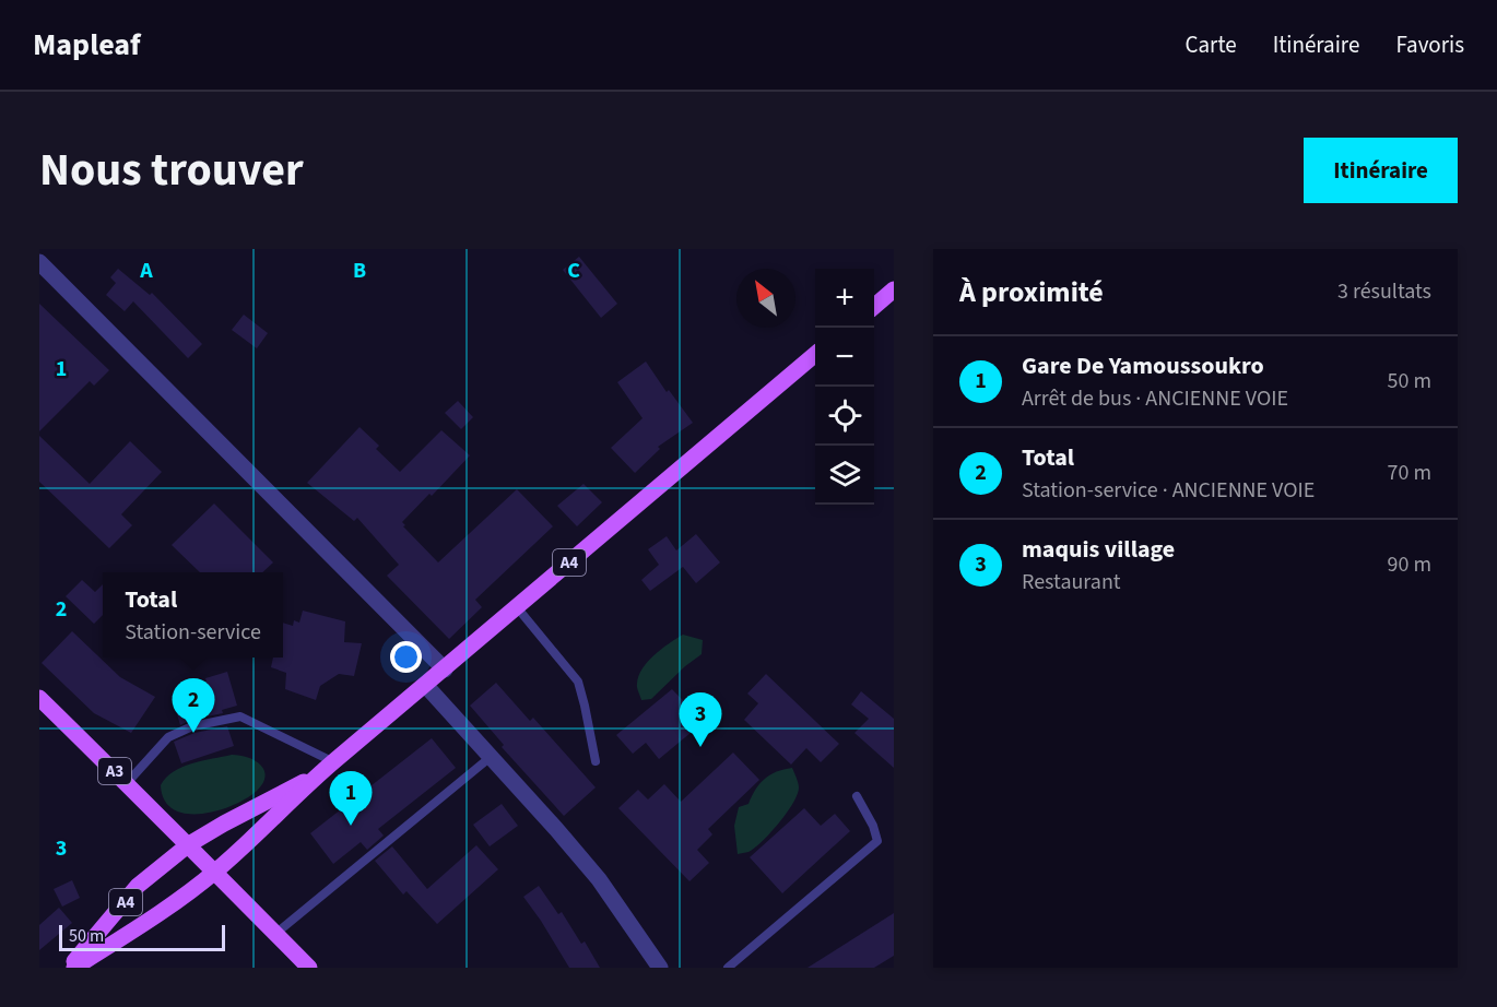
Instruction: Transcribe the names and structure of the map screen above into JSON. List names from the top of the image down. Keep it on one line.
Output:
{"streets":{"main road":["A4","A3"]},"crossings":[["A4","A3"]],"scale_bar":"50 m","north":"top left","page":{"header":"Mapleaf","nav":["Carte","Itinéraire","Favoris"],"title":"Nous trouver","buttons":"Itinéraire","heading":["À proximité","3 résultats"],"map_buttons":["+","−"],"list":[{"mark":"1","name":"Gare De Yamoussoukro","note":"Arrêt de bus · ANCIENNE VOIE","value":"50 m"},{"mark":"2","name":"Total","note":"Station-service · ANCIENNE VOIE","value":"70 m"},{"mark":"3","name":"maquis village","note":"Restaurant","value":"90 m"}],"popup":["Total","Station-service"],"pins":["2","3","1"],"scale":"50 m"},"grid":{"columns":["A","B","C"],"rows":["1","2","3"]}}
